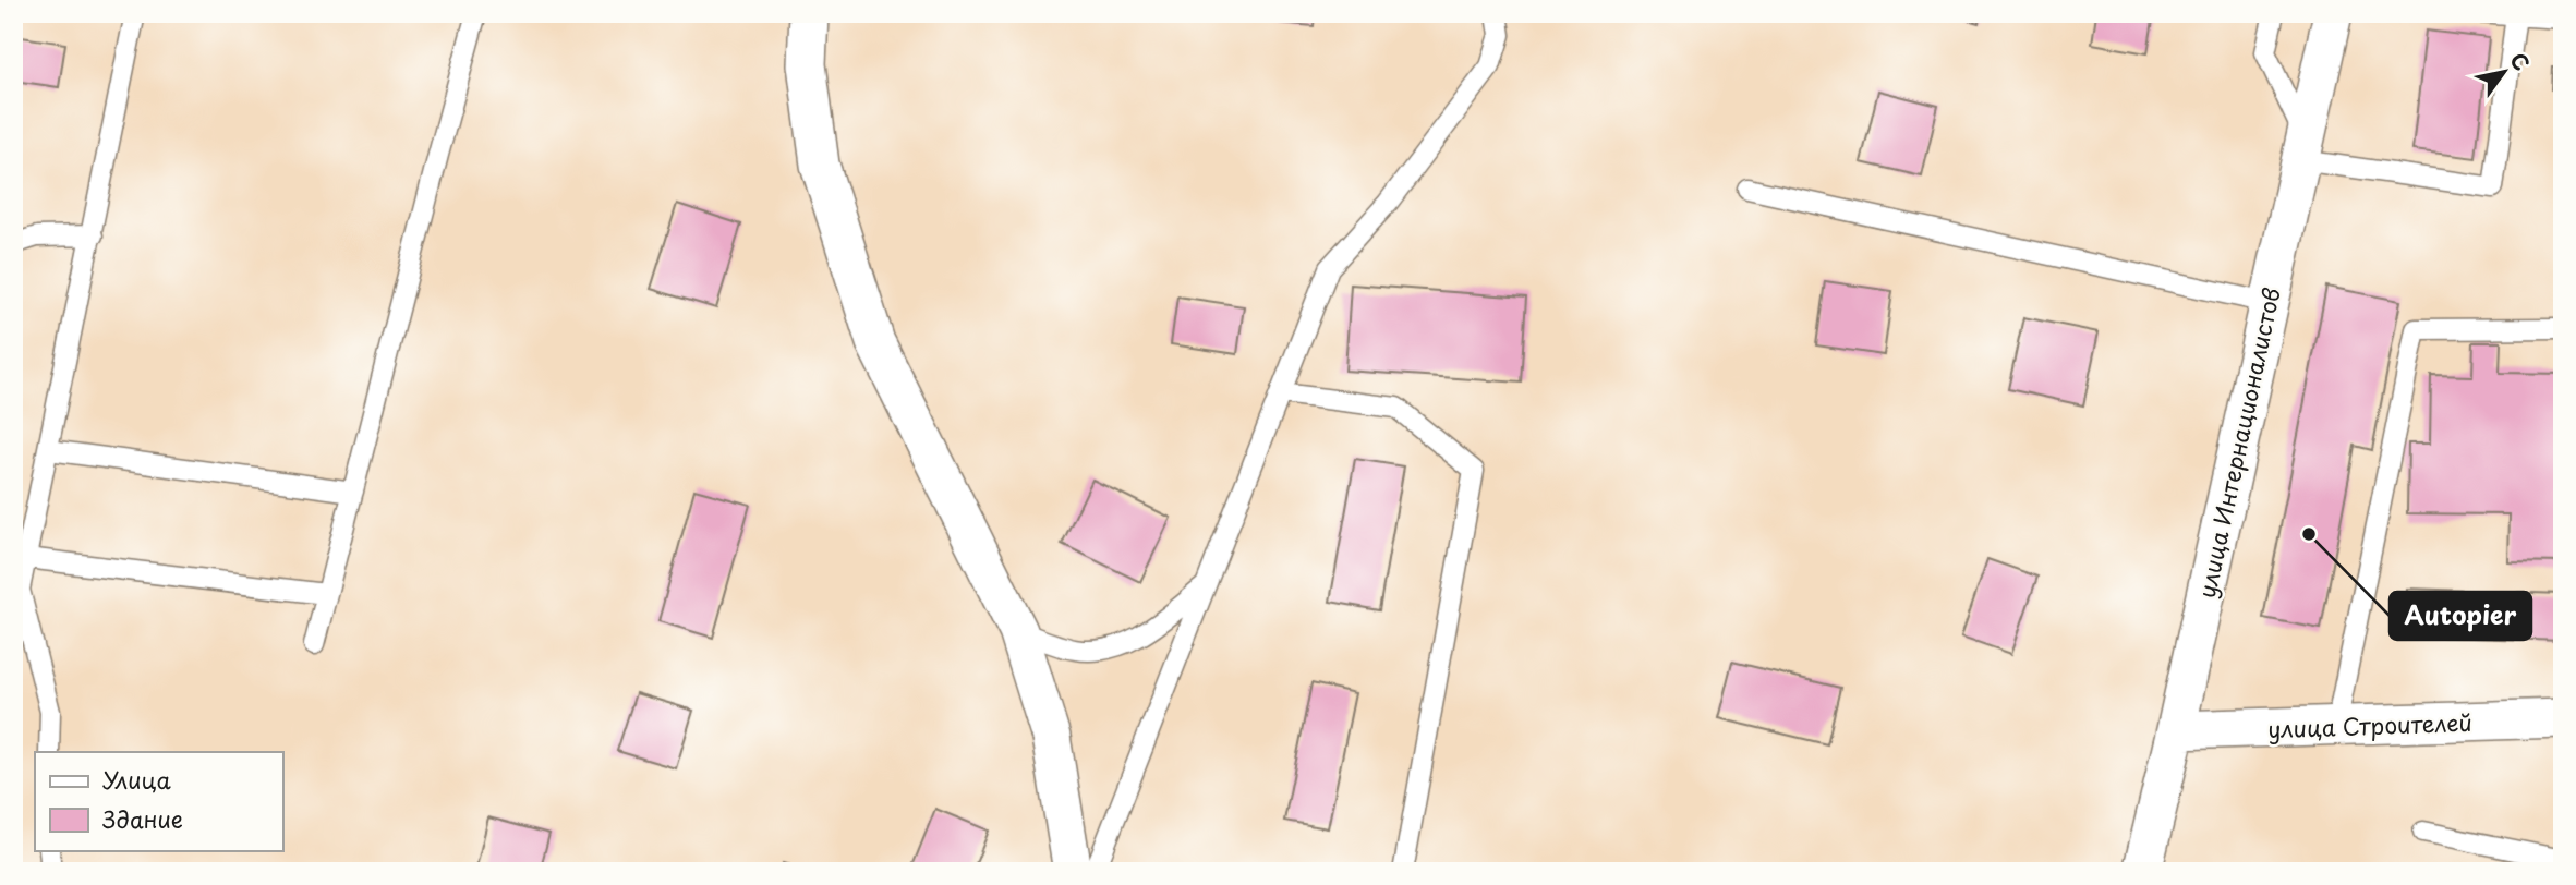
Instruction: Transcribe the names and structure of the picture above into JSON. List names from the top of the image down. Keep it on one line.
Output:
{"streets":{"street":["улица Интернационалистов","улица Строителей"]},"crossings":[["улица Интернационалистов","улица Строителей"]],"places":["Autopier"],"legend":["Улица","Здание"],"north":"top right"}
